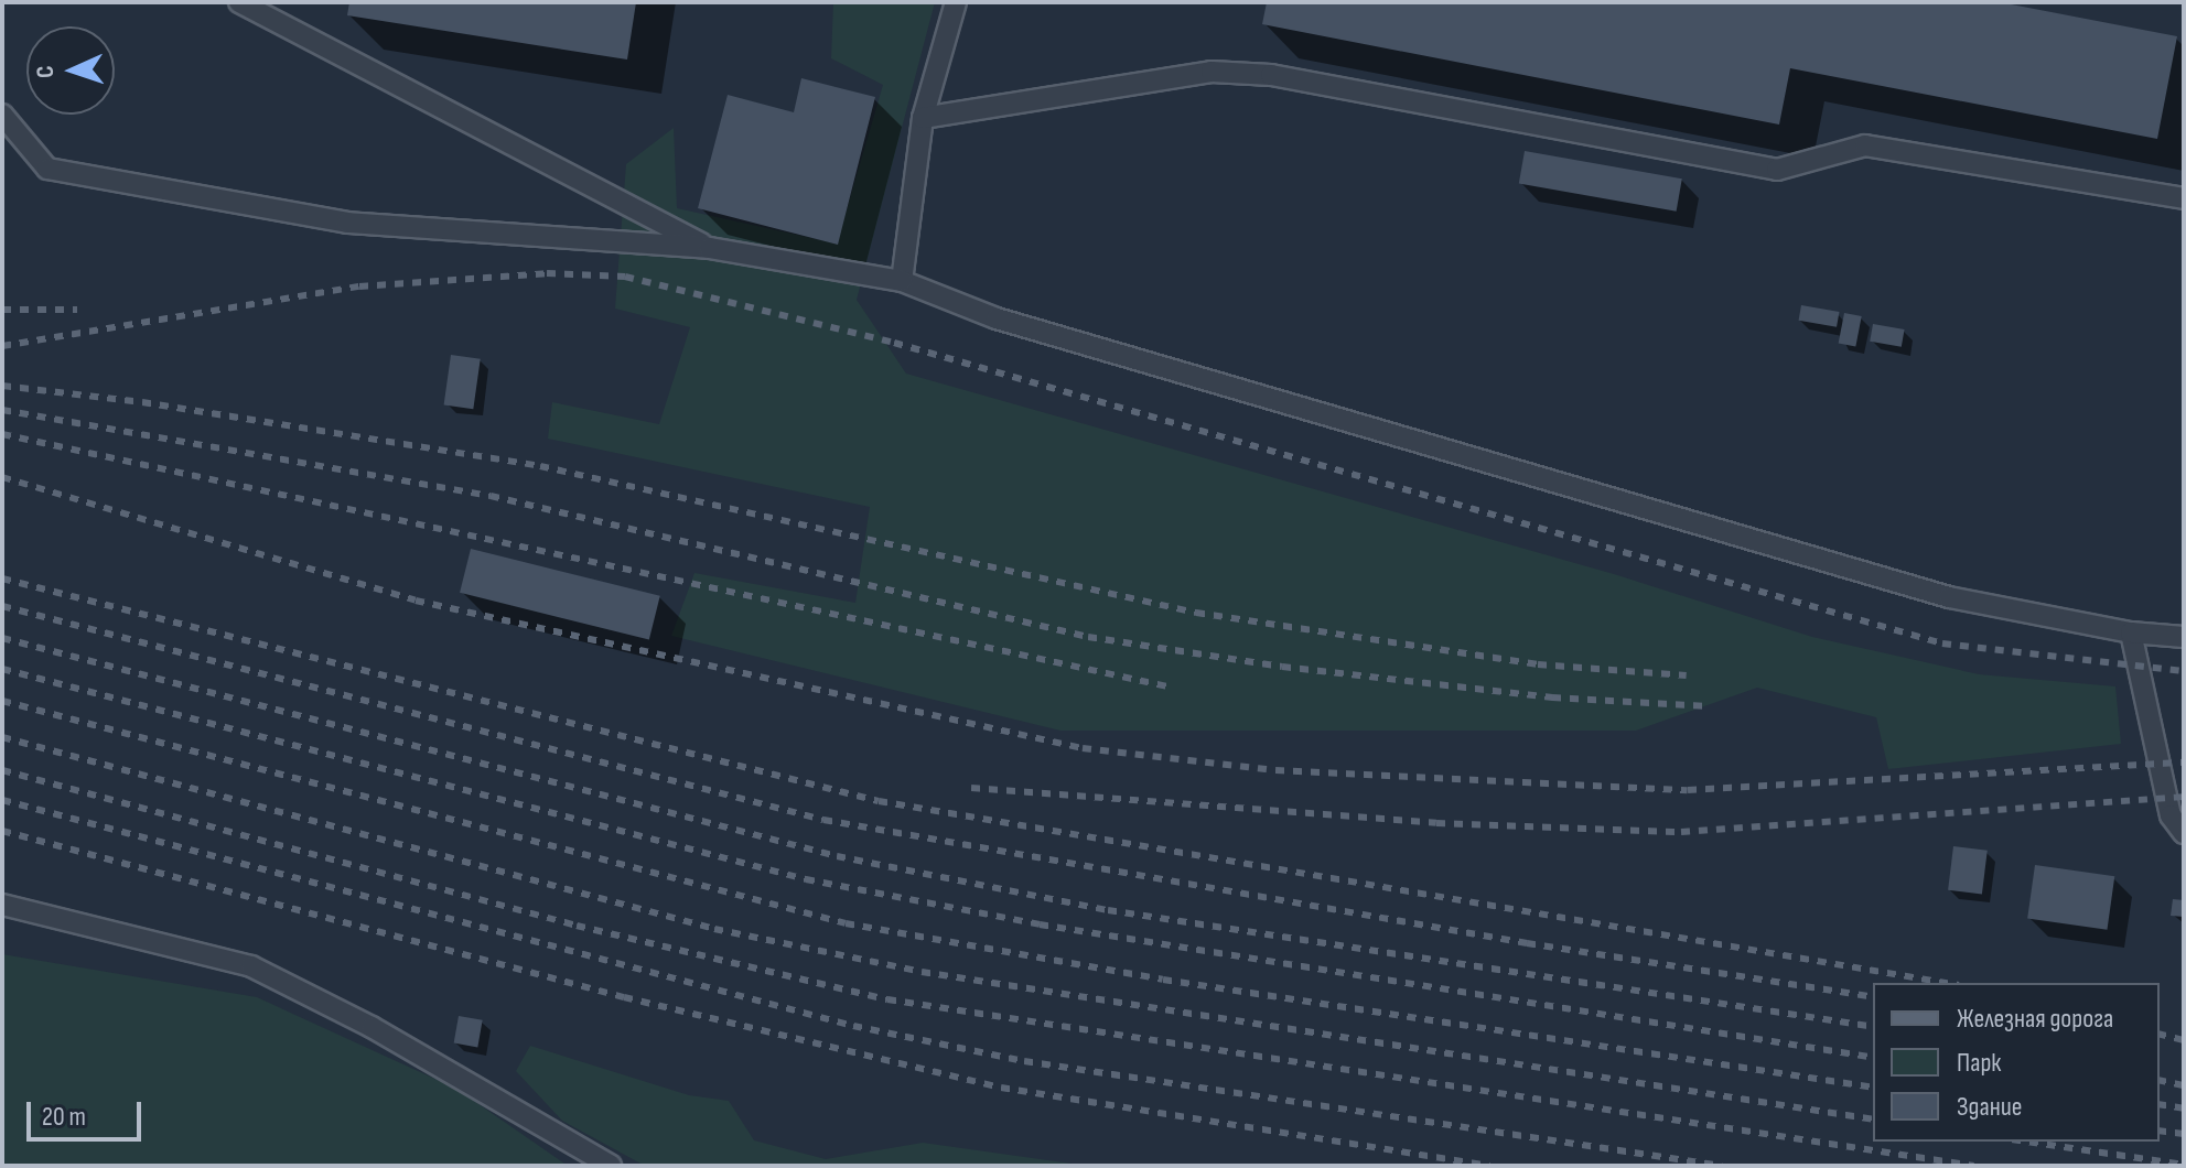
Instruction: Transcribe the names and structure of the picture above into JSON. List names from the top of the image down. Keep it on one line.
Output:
{"legend":["Железная дорога","Парк","Здание"],"scale_bar":"20 m","north":"left"}
